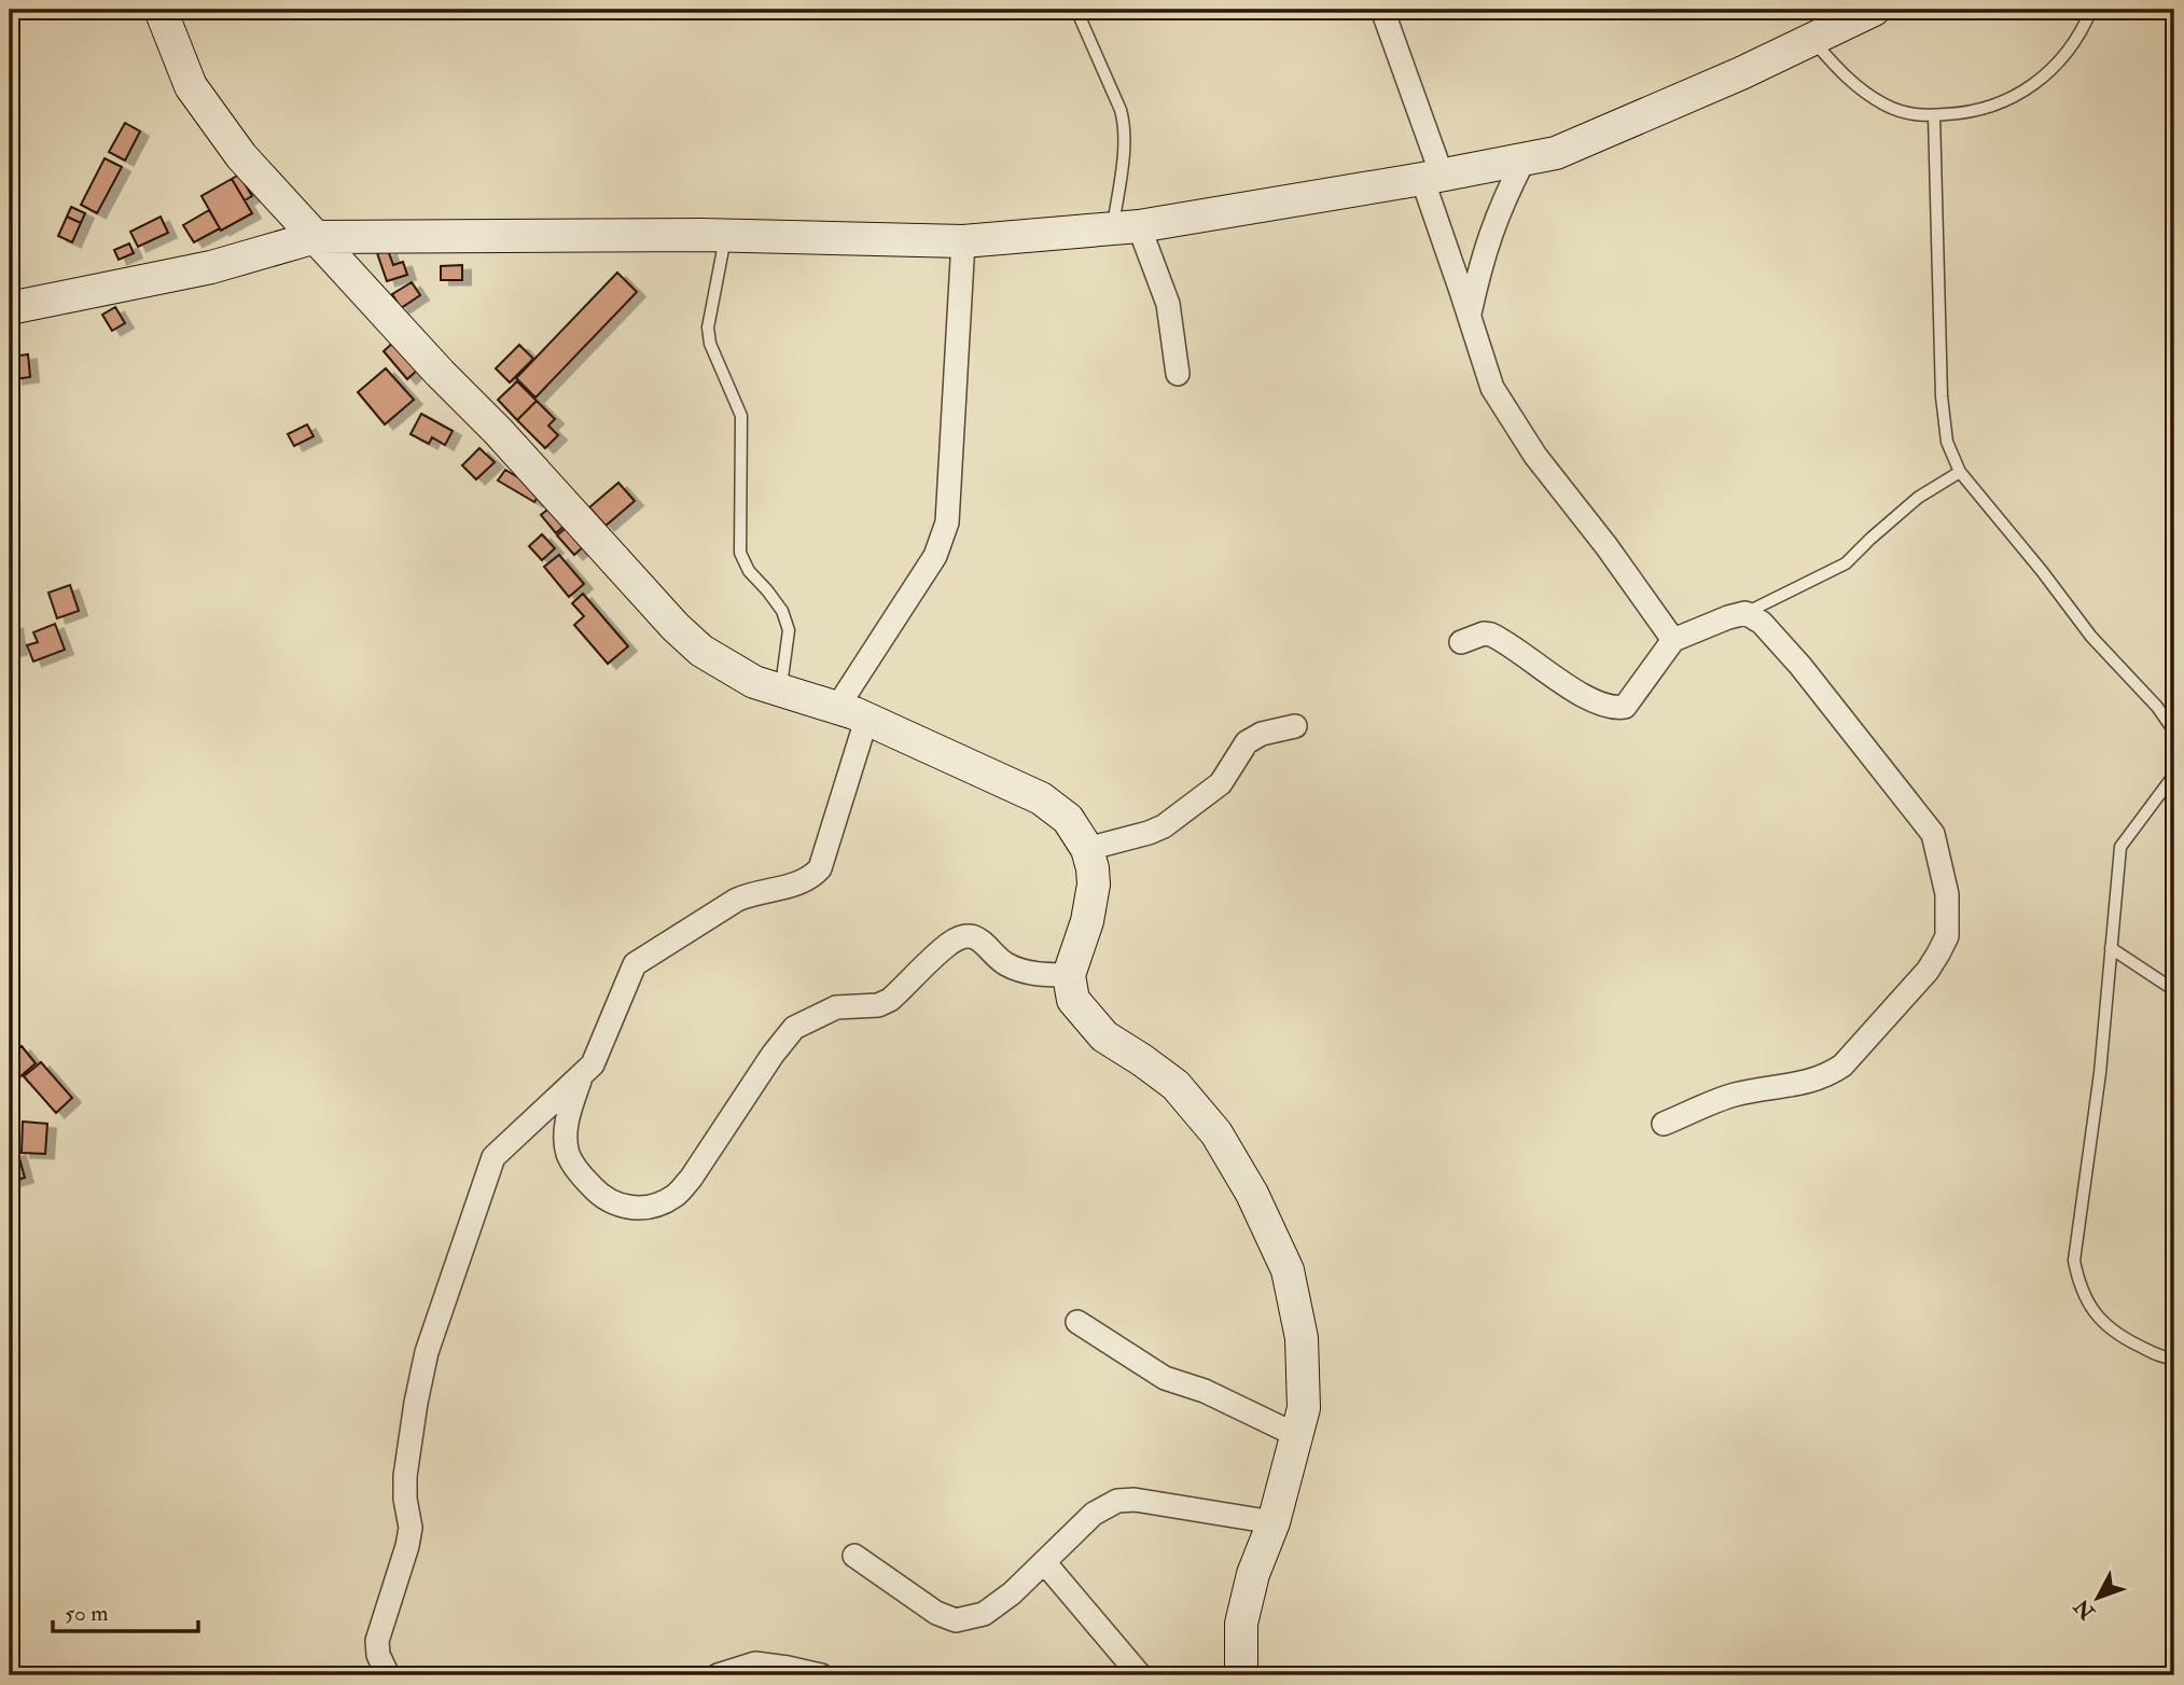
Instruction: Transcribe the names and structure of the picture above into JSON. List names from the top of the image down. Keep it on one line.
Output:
{"scale_bar":"50 m","north":"bottom left"}
